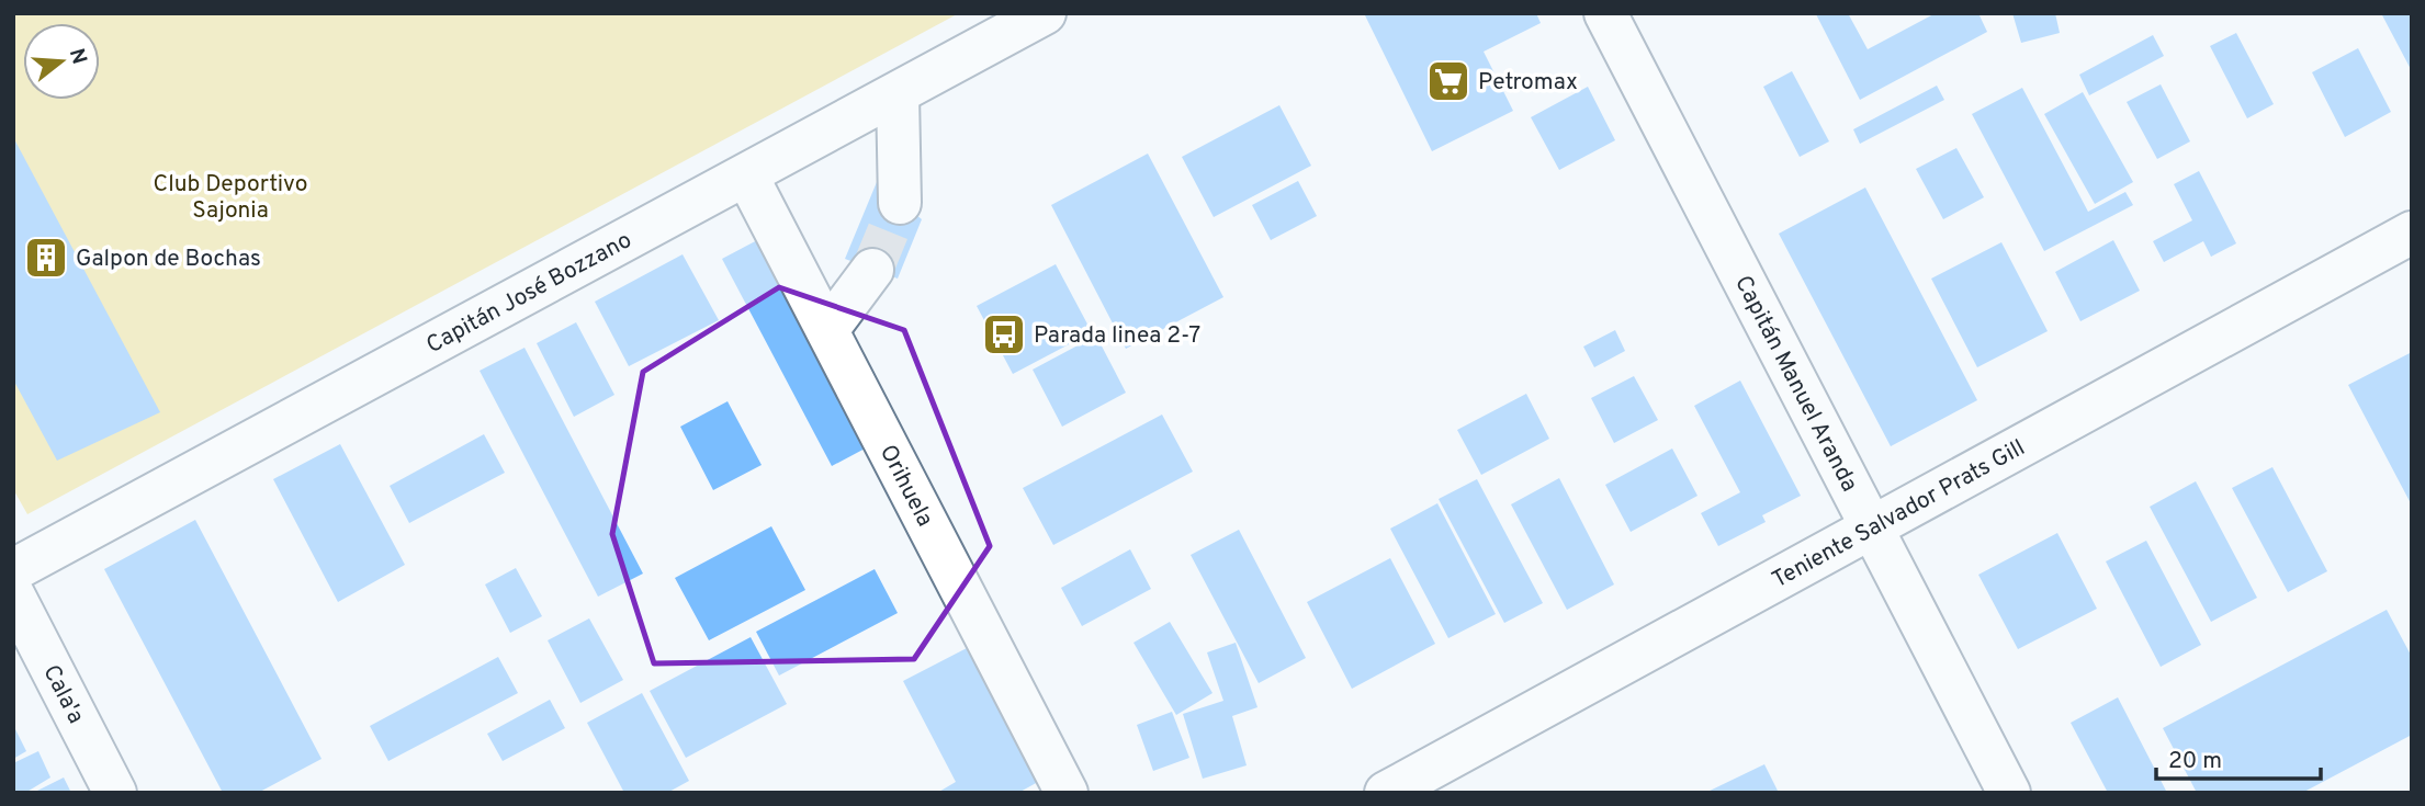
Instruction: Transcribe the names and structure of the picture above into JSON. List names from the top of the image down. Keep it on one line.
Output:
{"streets":{"street":["Capitán José Bozzano","Capitán Manuel Aranda","Orihuela","Teniente Salvador Prats Gill","Cala'a"]},"crossings":[["Capitán José Bozzano","Orihuela"],["Capitán Manuel Aranda","Teniente Salvador Prats Gill"]],"parks":["Club Deportivo Sajonia"],"places":{"supermarket":["Petromax"],"building":["Galpon de Bochas"],"bus stop":["Parada linea 2-7"]},"scale_bar":"20 m","north":"right"}
